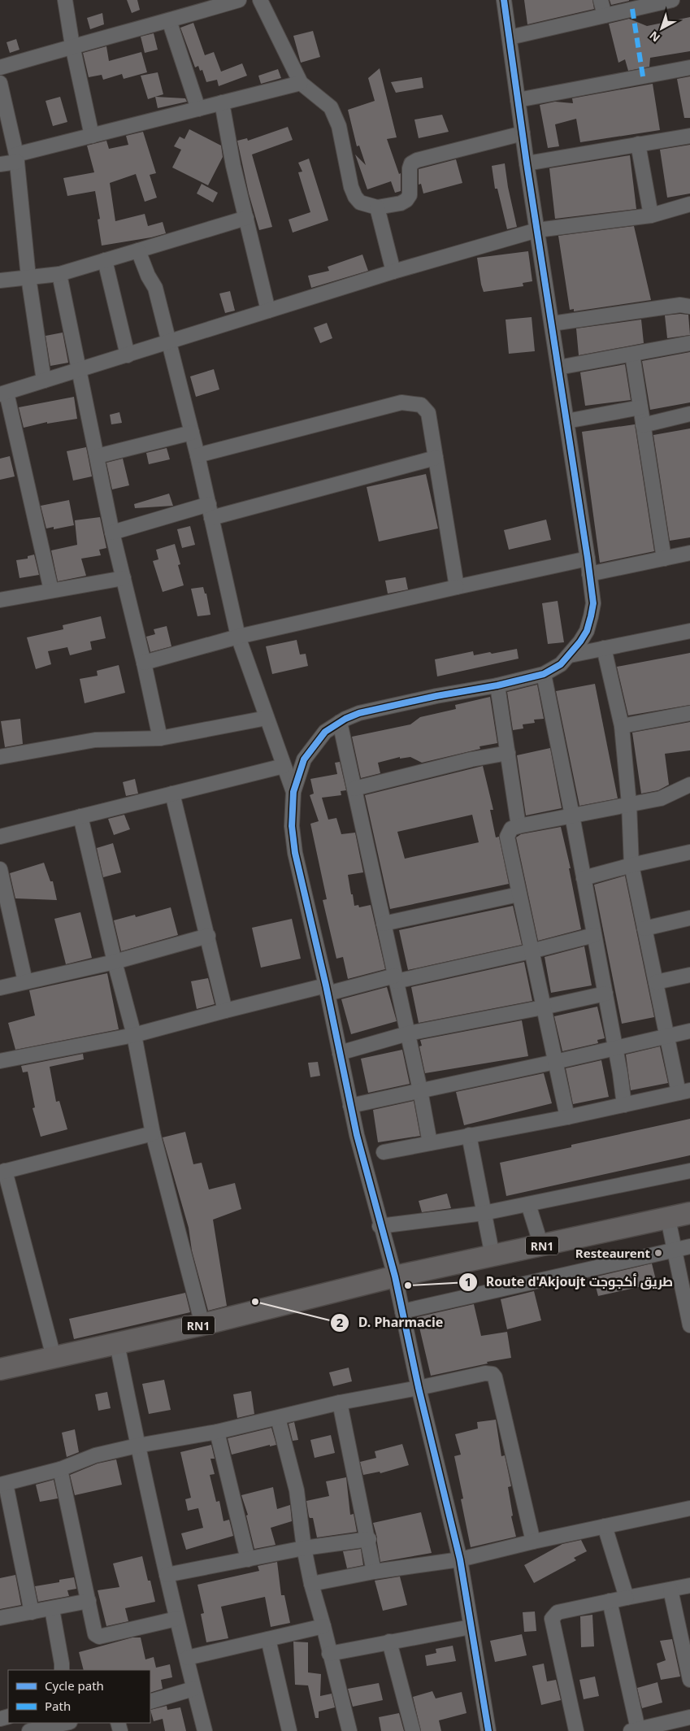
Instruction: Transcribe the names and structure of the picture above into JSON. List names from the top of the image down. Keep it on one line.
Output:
{"streets":{"highway":["RN1"]},"places":["Resteaurent","Route d'Akjoujt طريق أكجوجت","D. Pharmacie"],"legend":["Cycle path","Path"],"north":"bottom left"}
